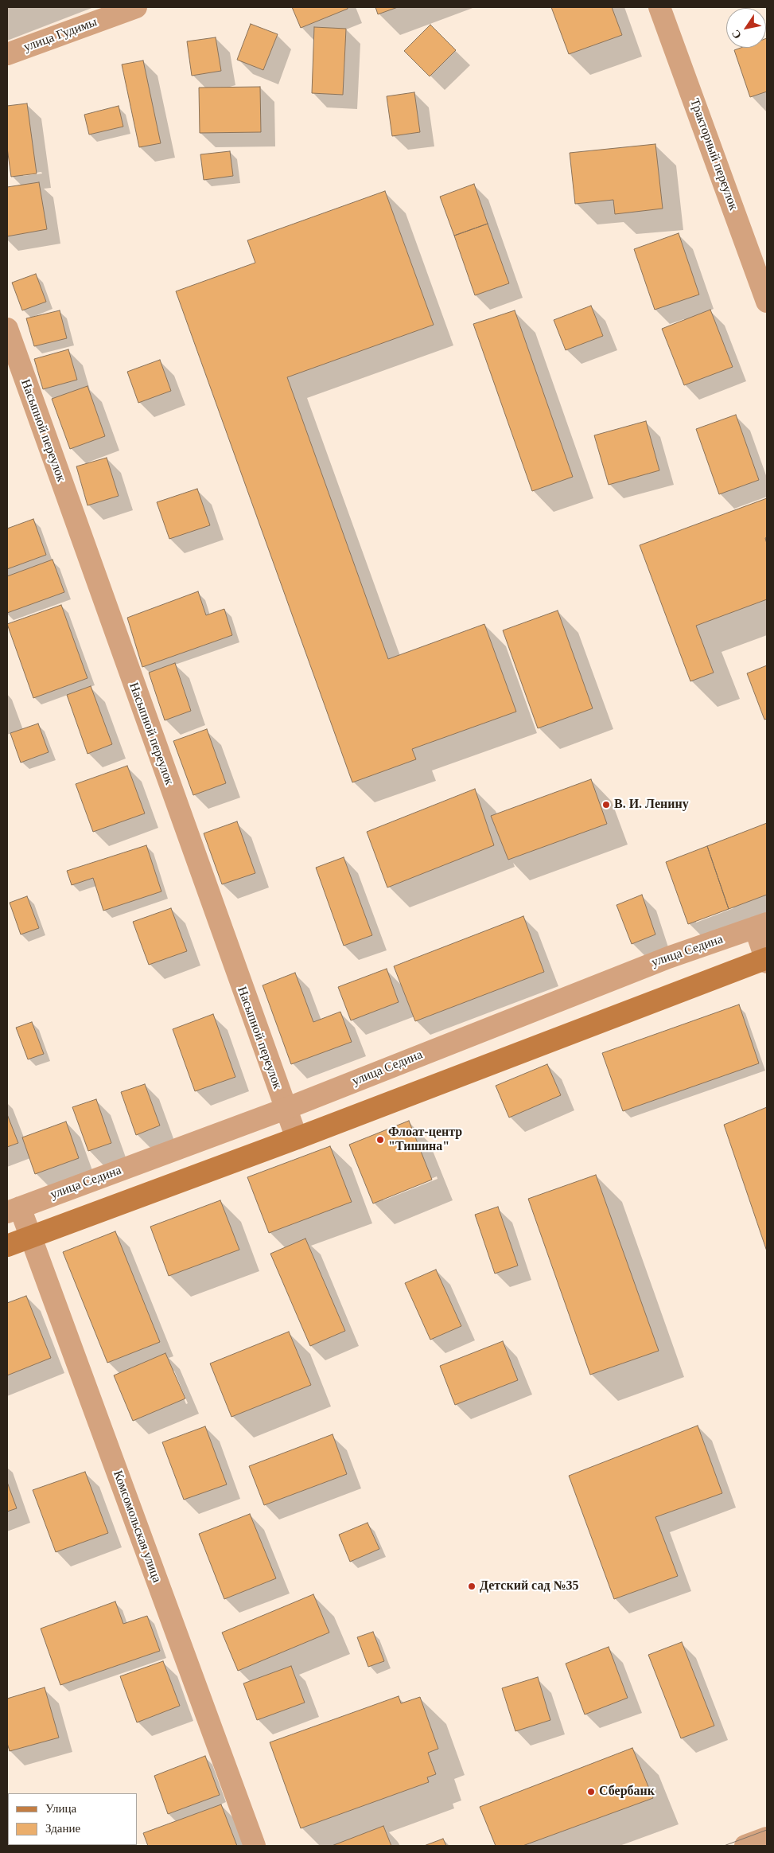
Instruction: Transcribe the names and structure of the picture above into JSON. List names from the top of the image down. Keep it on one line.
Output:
{"streets":{"street":["улица Гудимы","Тракторный переулок","Насыпной переулок","улица Седина","Комсомольская улица"]},"crossings":[["Насыпной переулок","улица Седина"],["улица Седина","Комсомольская улица"]],"places":["В. И. Ленину","Флоат-центр \"Тишина\"","Детский сад №35","Сбербанк"],"legend":["Улица","Здание"],"north":"bottom left"}
